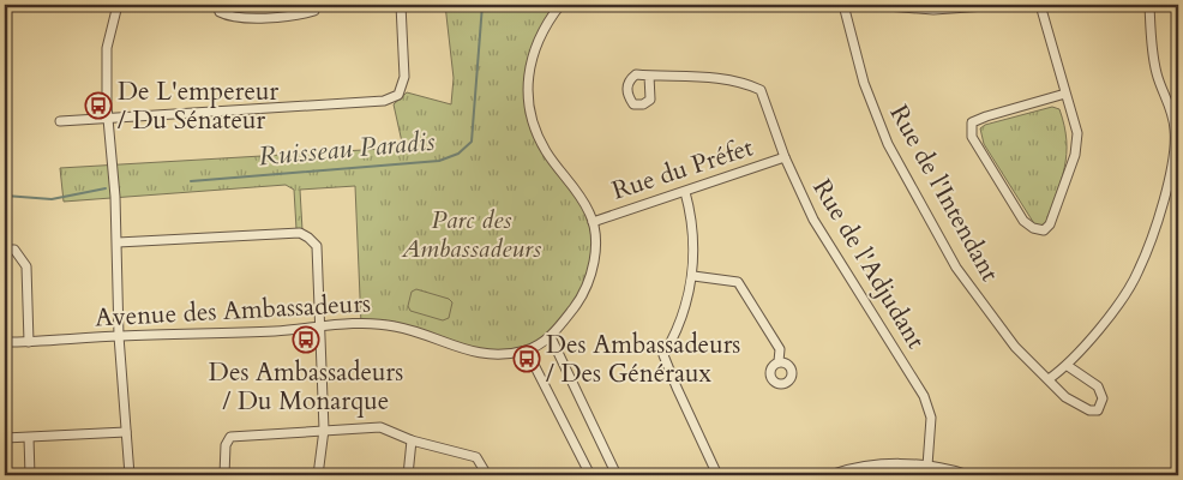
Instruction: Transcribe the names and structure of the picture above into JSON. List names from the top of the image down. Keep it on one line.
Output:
{"streets":{"street":["Rue du Préfet","Rue de l'Intendant","Rue de l'Adjudant","Avenue des Ambassadeurs"]},"crossings":[["Rue du Préfet","Rue de l'Adjudant"],["Rue du Préfet","Avenue des Ambassadeurs"]],"water":["Ruisseau Paradis"],"parks":["Parc des Ambassadeurs"],"places":{"bus stop":["De L'empereur / Du Sénateur","Des Ambassadeurs / Du Monarque","Des Ambassadeurs / Des Généraux"]}}
